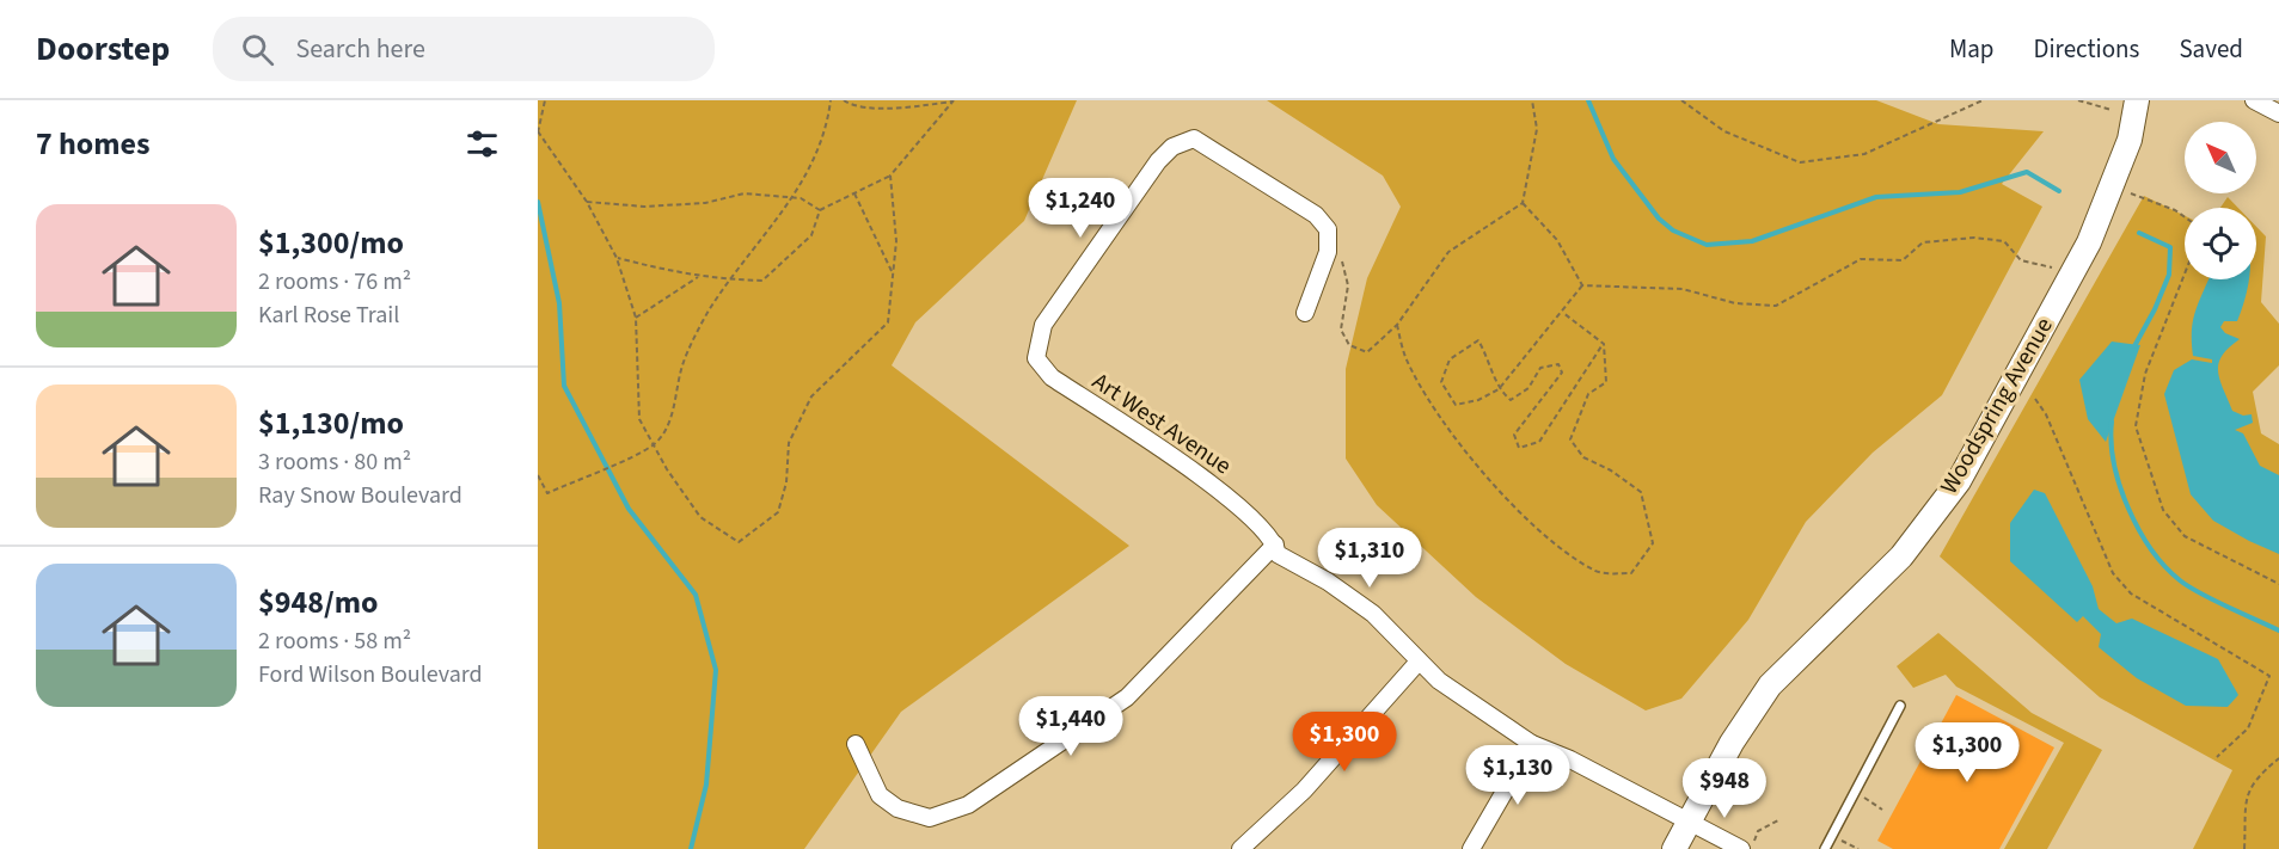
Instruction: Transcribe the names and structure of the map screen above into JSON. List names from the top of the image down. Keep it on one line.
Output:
{"streets":{"street":["Woodspring Avenue","Art West Avenue"]},"crossings":[["Woodspring Avenue","Art West Avenue"]],"north":"top left","page":{"header":"Doorstep","search":"Search here","nav":["Map","Directions","Saved"],"heading":"7 homes","price":["$1,240","$1,310","$1,440","$1,300","$1,300","$1,130","$948"],"list":[{"name":"$1,300/mo","note":"2 rooms · 76 m² · Karl Rose Trail"},{"name":"$1,130/mo","note":"3 rooms · 80 m² · Ray Snow Boulevard"},{"name":"$948/mo","note":"2 rooms · 58 m² · Ford Wilson Boulevard"}]}}
